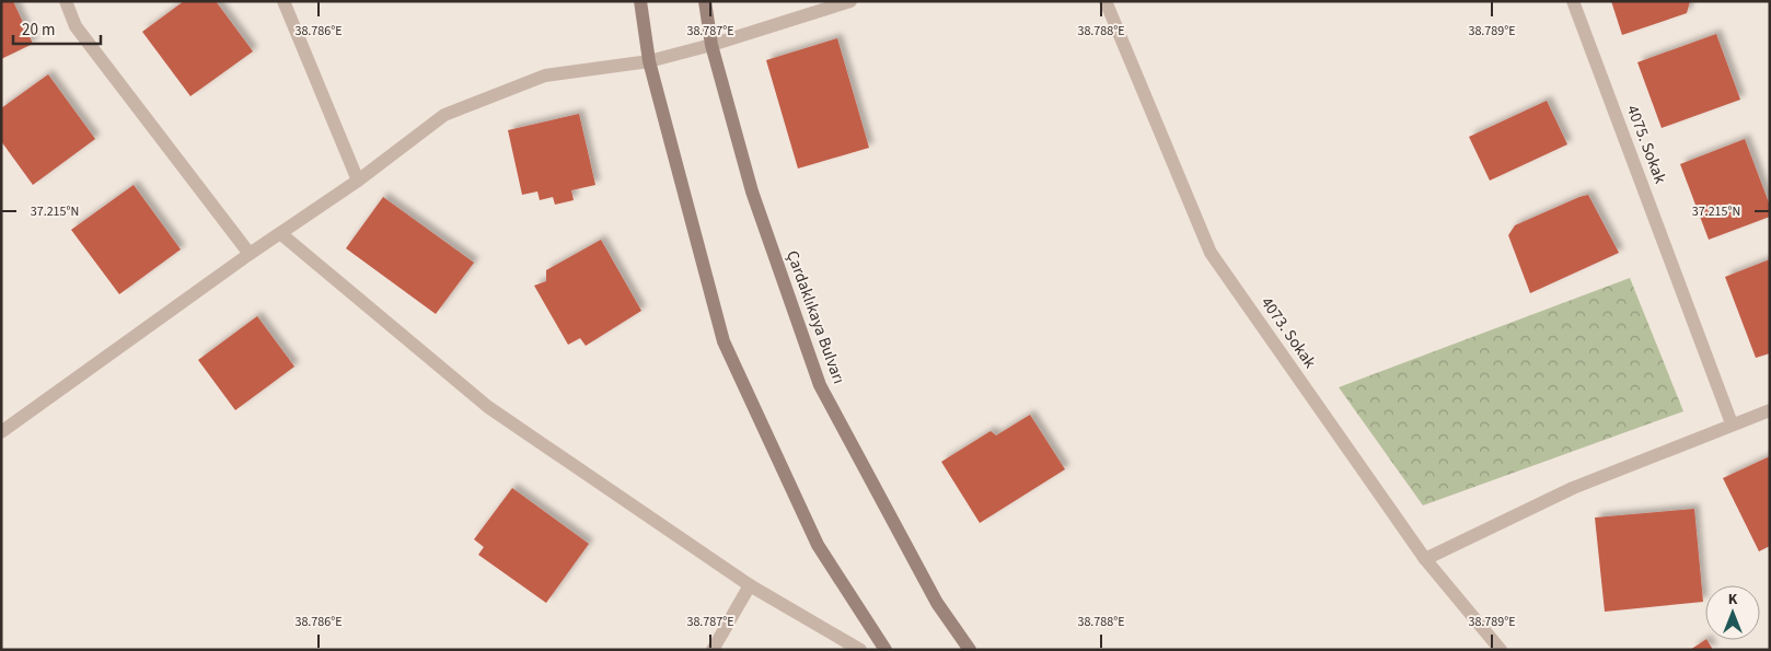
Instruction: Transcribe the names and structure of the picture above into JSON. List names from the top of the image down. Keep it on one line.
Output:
{"streets":{"main road":["Çardaklıkaya Bulvarı"],"street":["4075. Sokak","4073. Sokak"]},"scale_bar":"20 m","north":"top","coordinates":["38.786°E","38.787°E","38.788°E","38.789°E","37.215°N"]}
